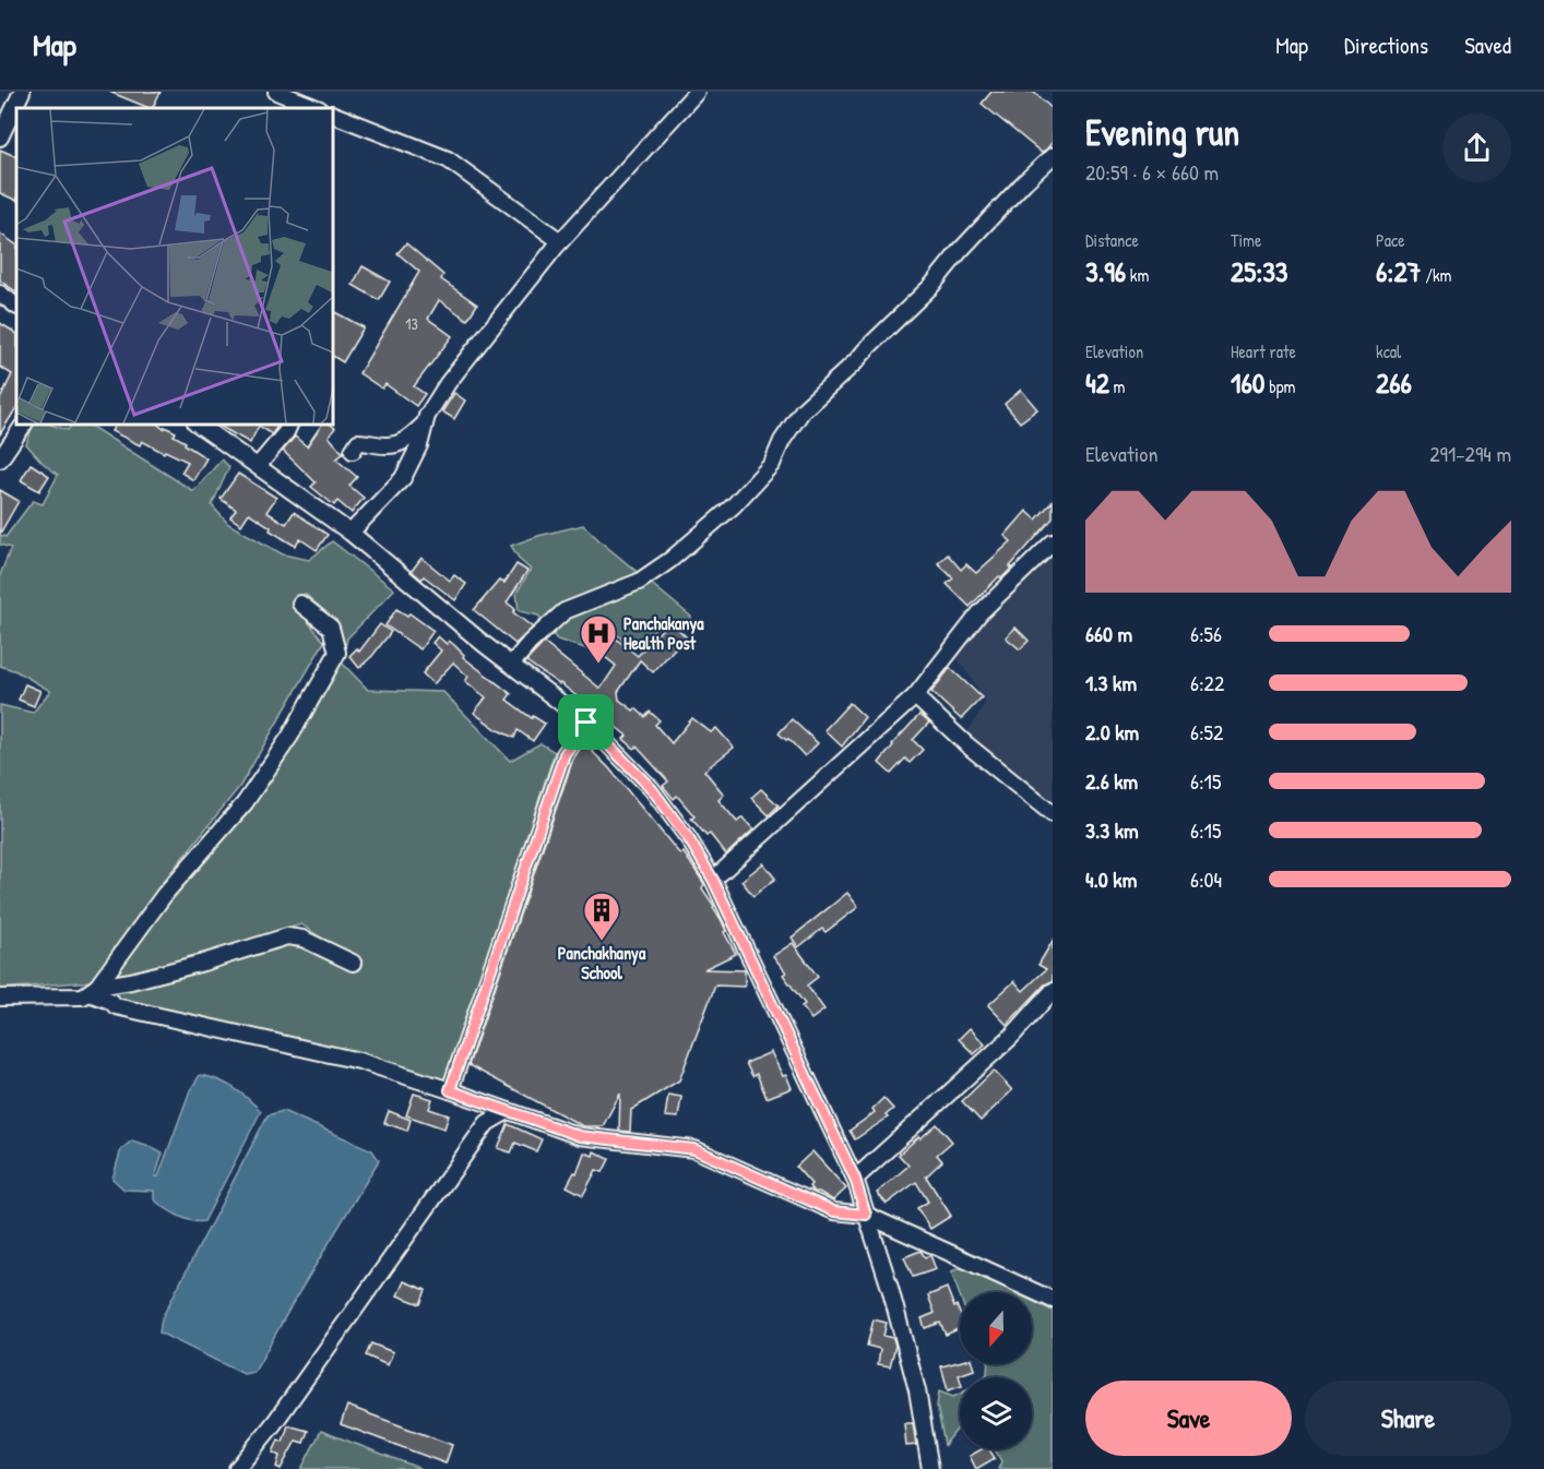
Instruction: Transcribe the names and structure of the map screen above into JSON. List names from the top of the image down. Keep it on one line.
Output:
{"places":{"hospital":["Panchakanya Health Post"],"building":["Panchakhanya School"]},"house_numbers":["13"],"north":"bottom","page":{"header":"Map","nav":["Map","Directions","Saved"],"heading":["Evening run","20:59 · 6 × 660 m"],"stats":[["Distance","3.96 km"],["Time","25:33"],["Pace","6:27 /km"],["Elevation","42 m"],["Heart rate","160 bpm"],["kcal","266"]],"chart":["Elevation","291–294 m"],"list":[{"name":"660 m","note":"6:56"},{"name":"1.3 km","note":"6:22"},{"name":"2.0 km","note":"6:52"},{"name":"2.6 km","note":"6:15"},{"name":"3.3 km","note":"6:15"},{"name":"4.0 km","note":"6:04"}],"buttons":["Save","Share"]}}
